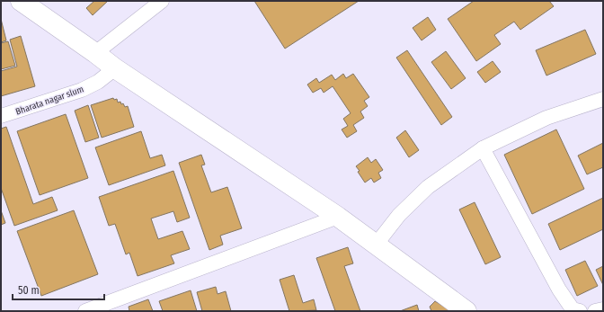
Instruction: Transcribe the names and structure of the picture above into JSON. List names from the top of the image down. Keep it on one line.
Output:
{"streets":{"street":["Bharata nagar slum"]},"scale_bar":"50 m"}
